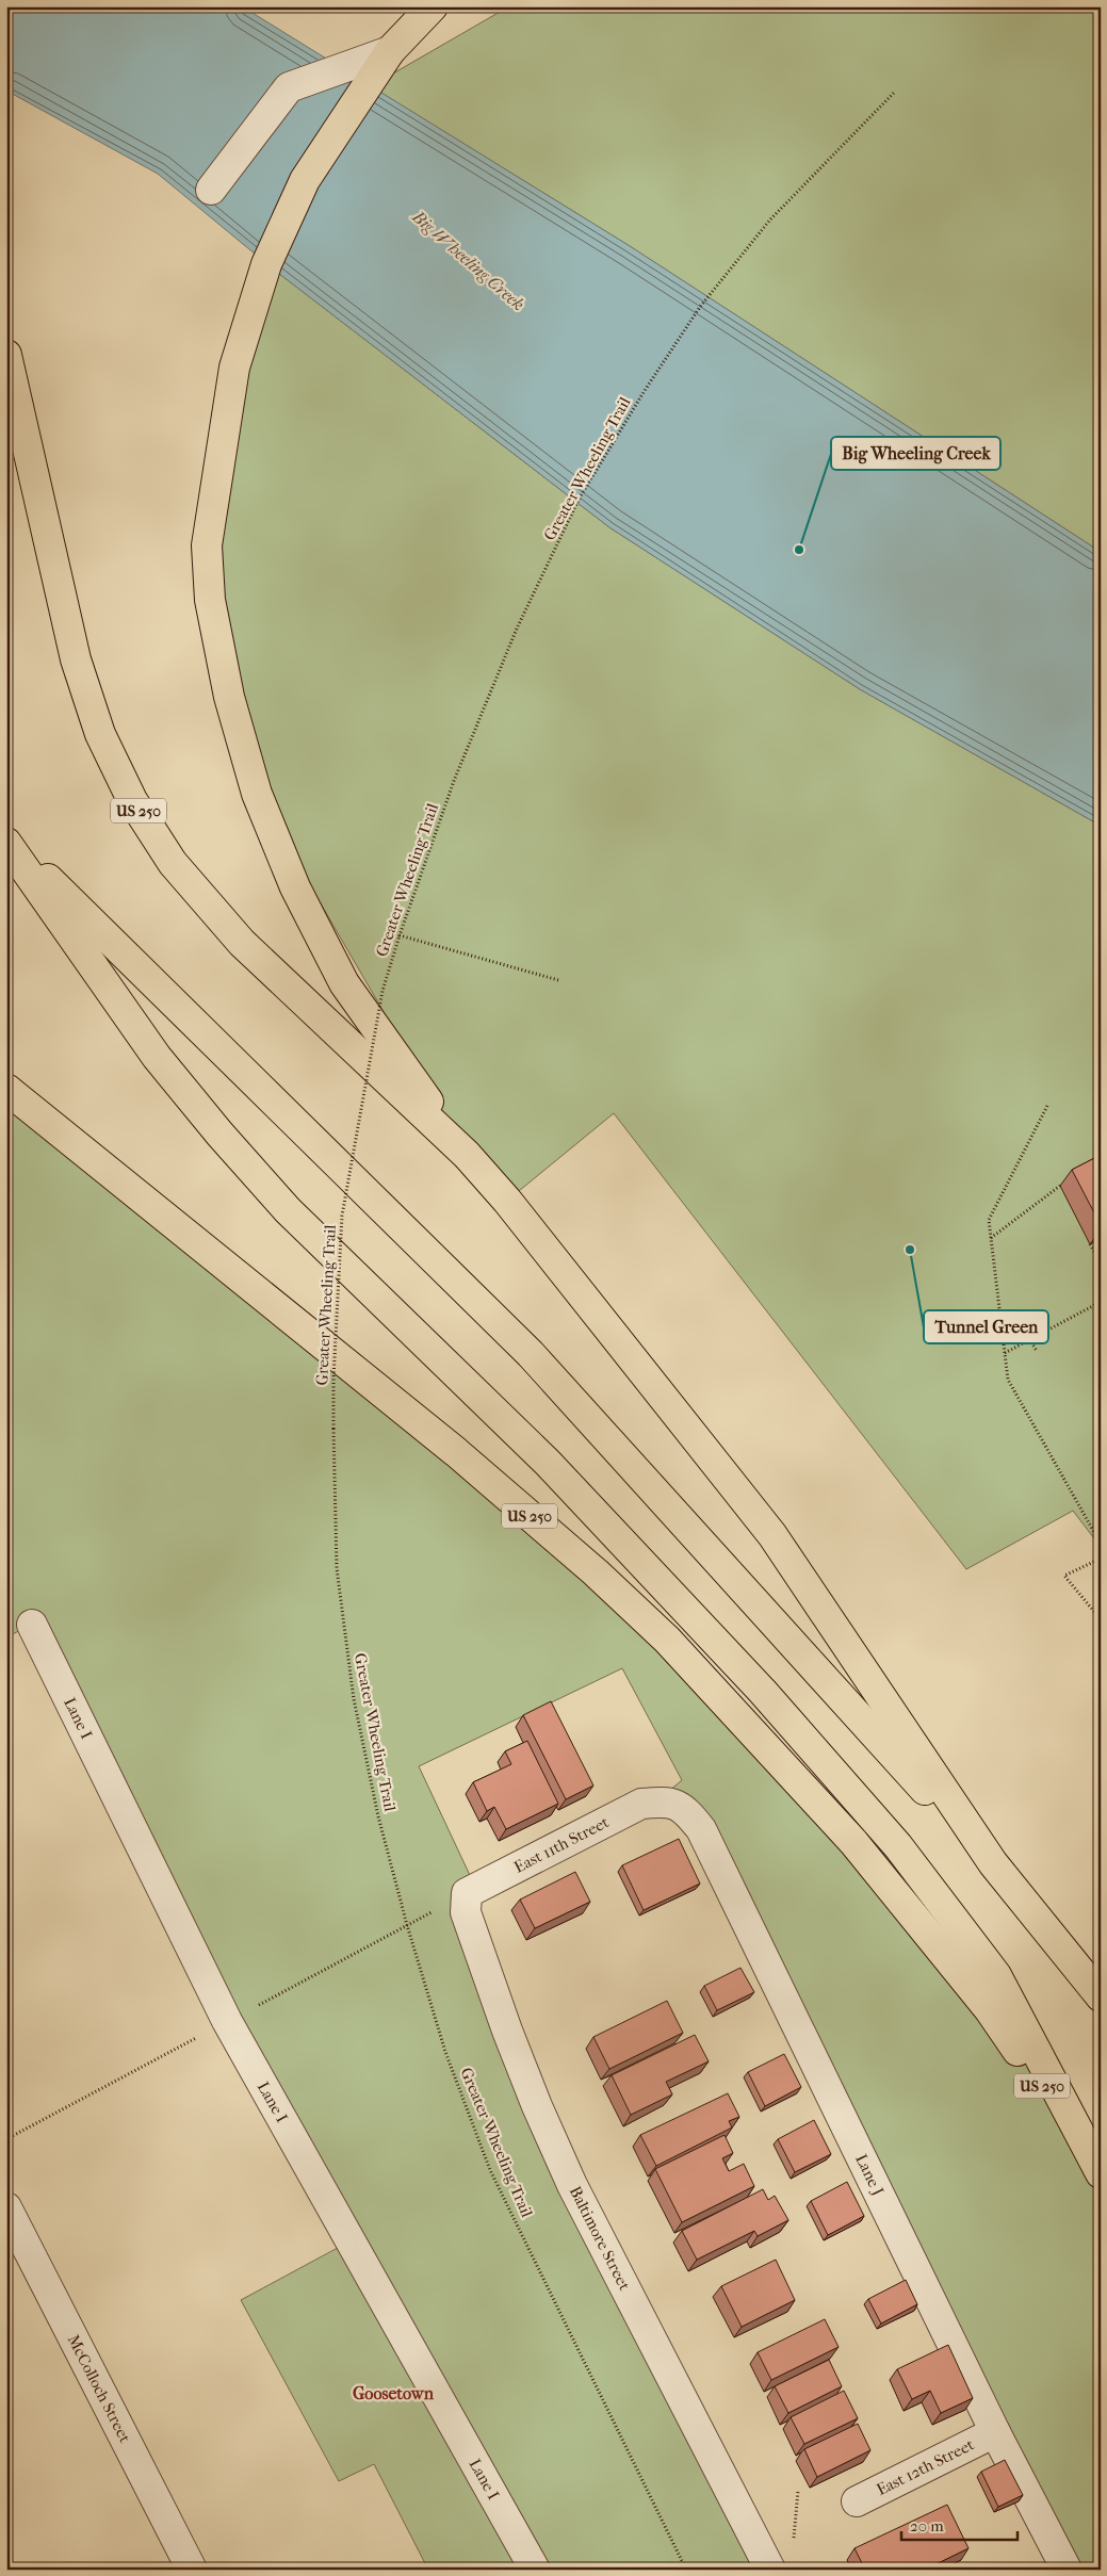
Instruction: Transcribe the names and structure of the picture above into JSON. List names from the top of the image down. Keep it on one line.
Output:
{"streets":{"highway":["US 250"],"street":["Lane I","East 11th Street","Lane J","Baltimore Street","McColloch Street","East 12th Street"],"path":["Greater Wheeling Trail"]},"crossings":[["East 11th Street","Lane J"],["East 11th Street","Baltimore Street"],["Lane J","East 12th Street"]],"districts":["Goosetown"],"water":["Big Wheeling Creek"],"places":["Big Wheeling Creek","Tunnel Green"],"scale_bar":"20 m"}
